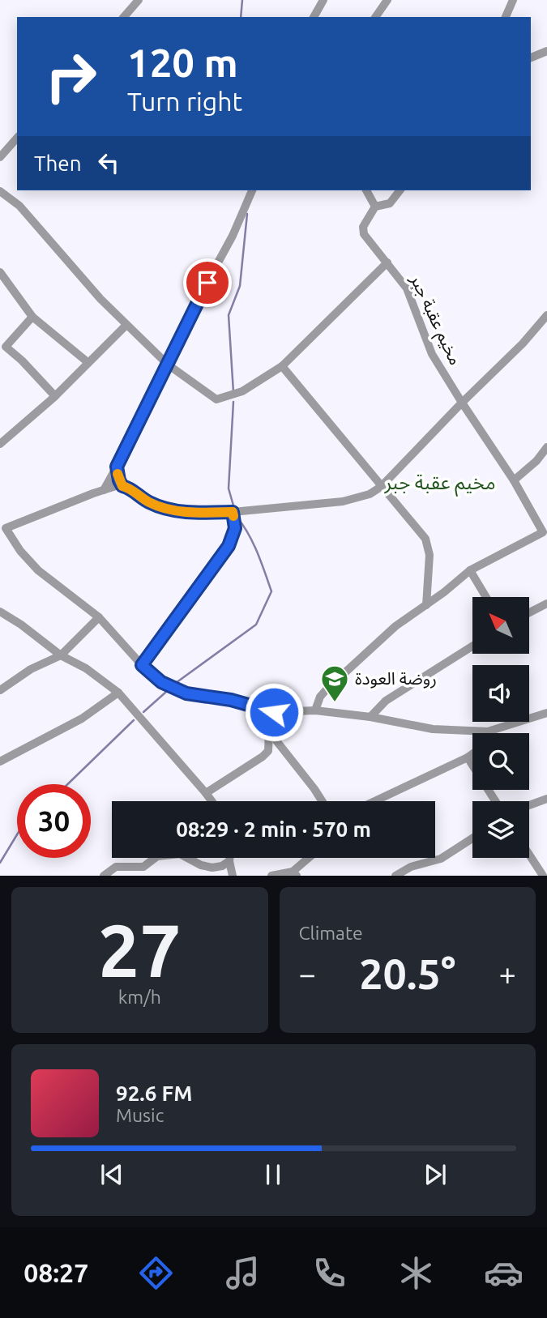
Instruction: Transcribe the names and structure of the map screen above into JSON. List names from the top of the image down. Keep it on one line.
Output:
{"streets":{"street":["مخيم عقبة جبر"]},"districts":["مخيم عقبة جبر"],"places":{"school or university":["روضة العودة"]},"north":"top left","page":{"turn":["120 m","Turn right"],"then":"Then","limit":"30","trip":"08:29 · 2 min · 570 m","tile":[["27","km/h"],"Climate"],"heat":["−","20.5°","+"],"song":["92.6 FM","Music"],"tabs":"08:27"}}
